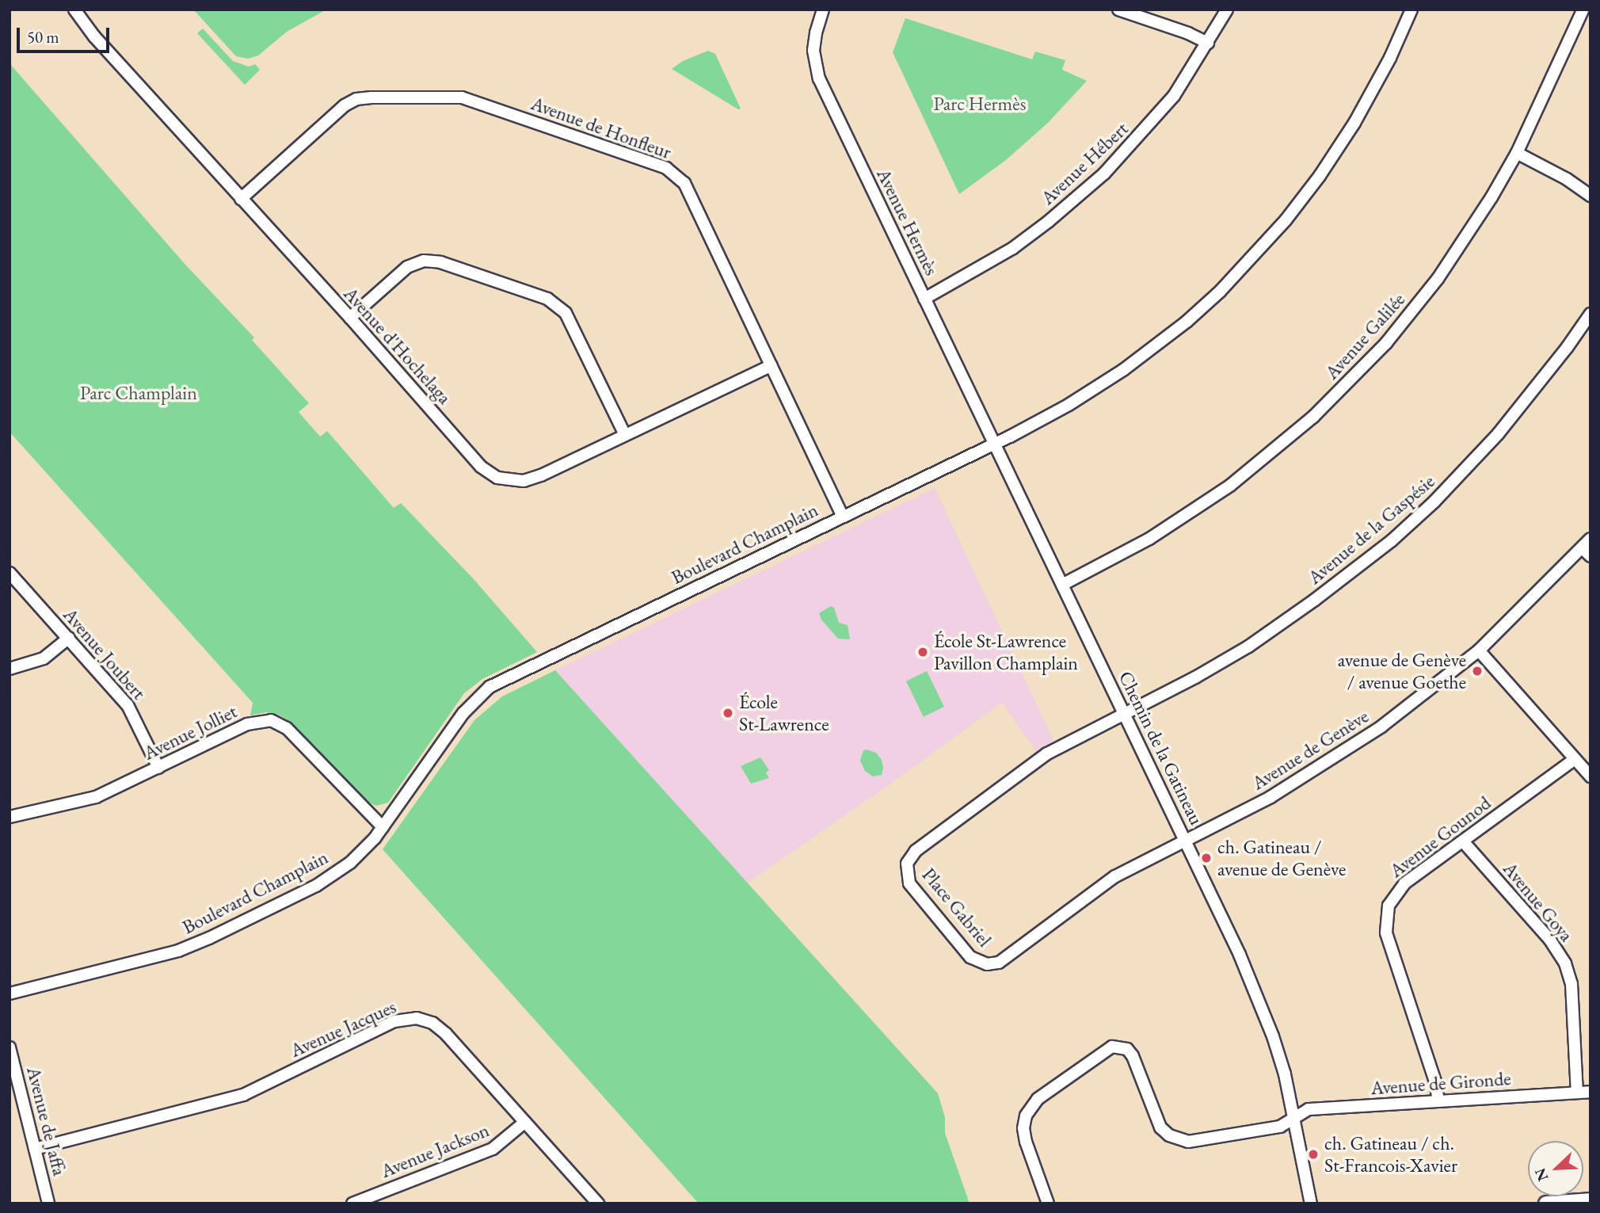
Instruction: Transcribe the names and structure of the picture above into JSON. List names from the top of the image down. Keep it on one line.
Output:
{"streets":{"street":["Avenue de Honfleur","Avenue Hébert","Avenue Hermès","Avenue Galilée","Avenue d'Hochelaga","Avenue de la Gaspésie","Boulevard Champlain","Avenue Joubert","Avenue Jolliet","Chemin de la Gatineau","Avenue de Genève","Avenue Gounod","Avenue Goya","Place Gabriel","Avenue Jacques","Avenue de Gironde","Avenue de Jaffa","Avenue Jackson"]},"crossings":[["Avenue de Honfleur","Avenue d'Hochelaga"],["Avenue de Honfleur","Boulevard Champlain"],["Avenue Hébert","Avenue Hermès"],["Avenue Hermès","Boulevard Champlain"],["Avenue Hermès","Chemin de la Gatineau"],["Avenue Galilée","Chemin de la Gatineau"],["Avenue de la Gaspésie","Chemin de la Gatineau"],["Avenue de la Gaspésie","Place Gabriel"],["Boulevard Champlain","Avenue Jolliet"],["Boulevard Champlain","Chemin de la Gatineau"],["Avenue Joubert","Avenue Jolliet"],["Chemin de la Gatineau","Avenue de Genève"],["Chemin de la Gatineau","Place Gabriel"],["Chemin de la Gatineau","Avenue de Gironde"],["Avenue de Genève","Place Gabriel"],["Avenue Gounod","Avenue Goya"],["Avenue Gounod","Avenue de Gironde"],["Avenue Goya","Avenue de Gironde"],["Avenue Jacques","Avenue de Jaffa"],["Avenue Jacques","Avenue Jackson"]],"parks":["Parc Hermès","Parc Champlain"],"places":["École St-Lawrence Pavillon Champlain","avenue de Genève / avenue Goethe","École St-Lawrence","ch. Gatineau / avenue de Genève","ch. Gatineau / ch. St-Francois-Xavier"],"scale_bar":"50 m","north":"bottom left"}
